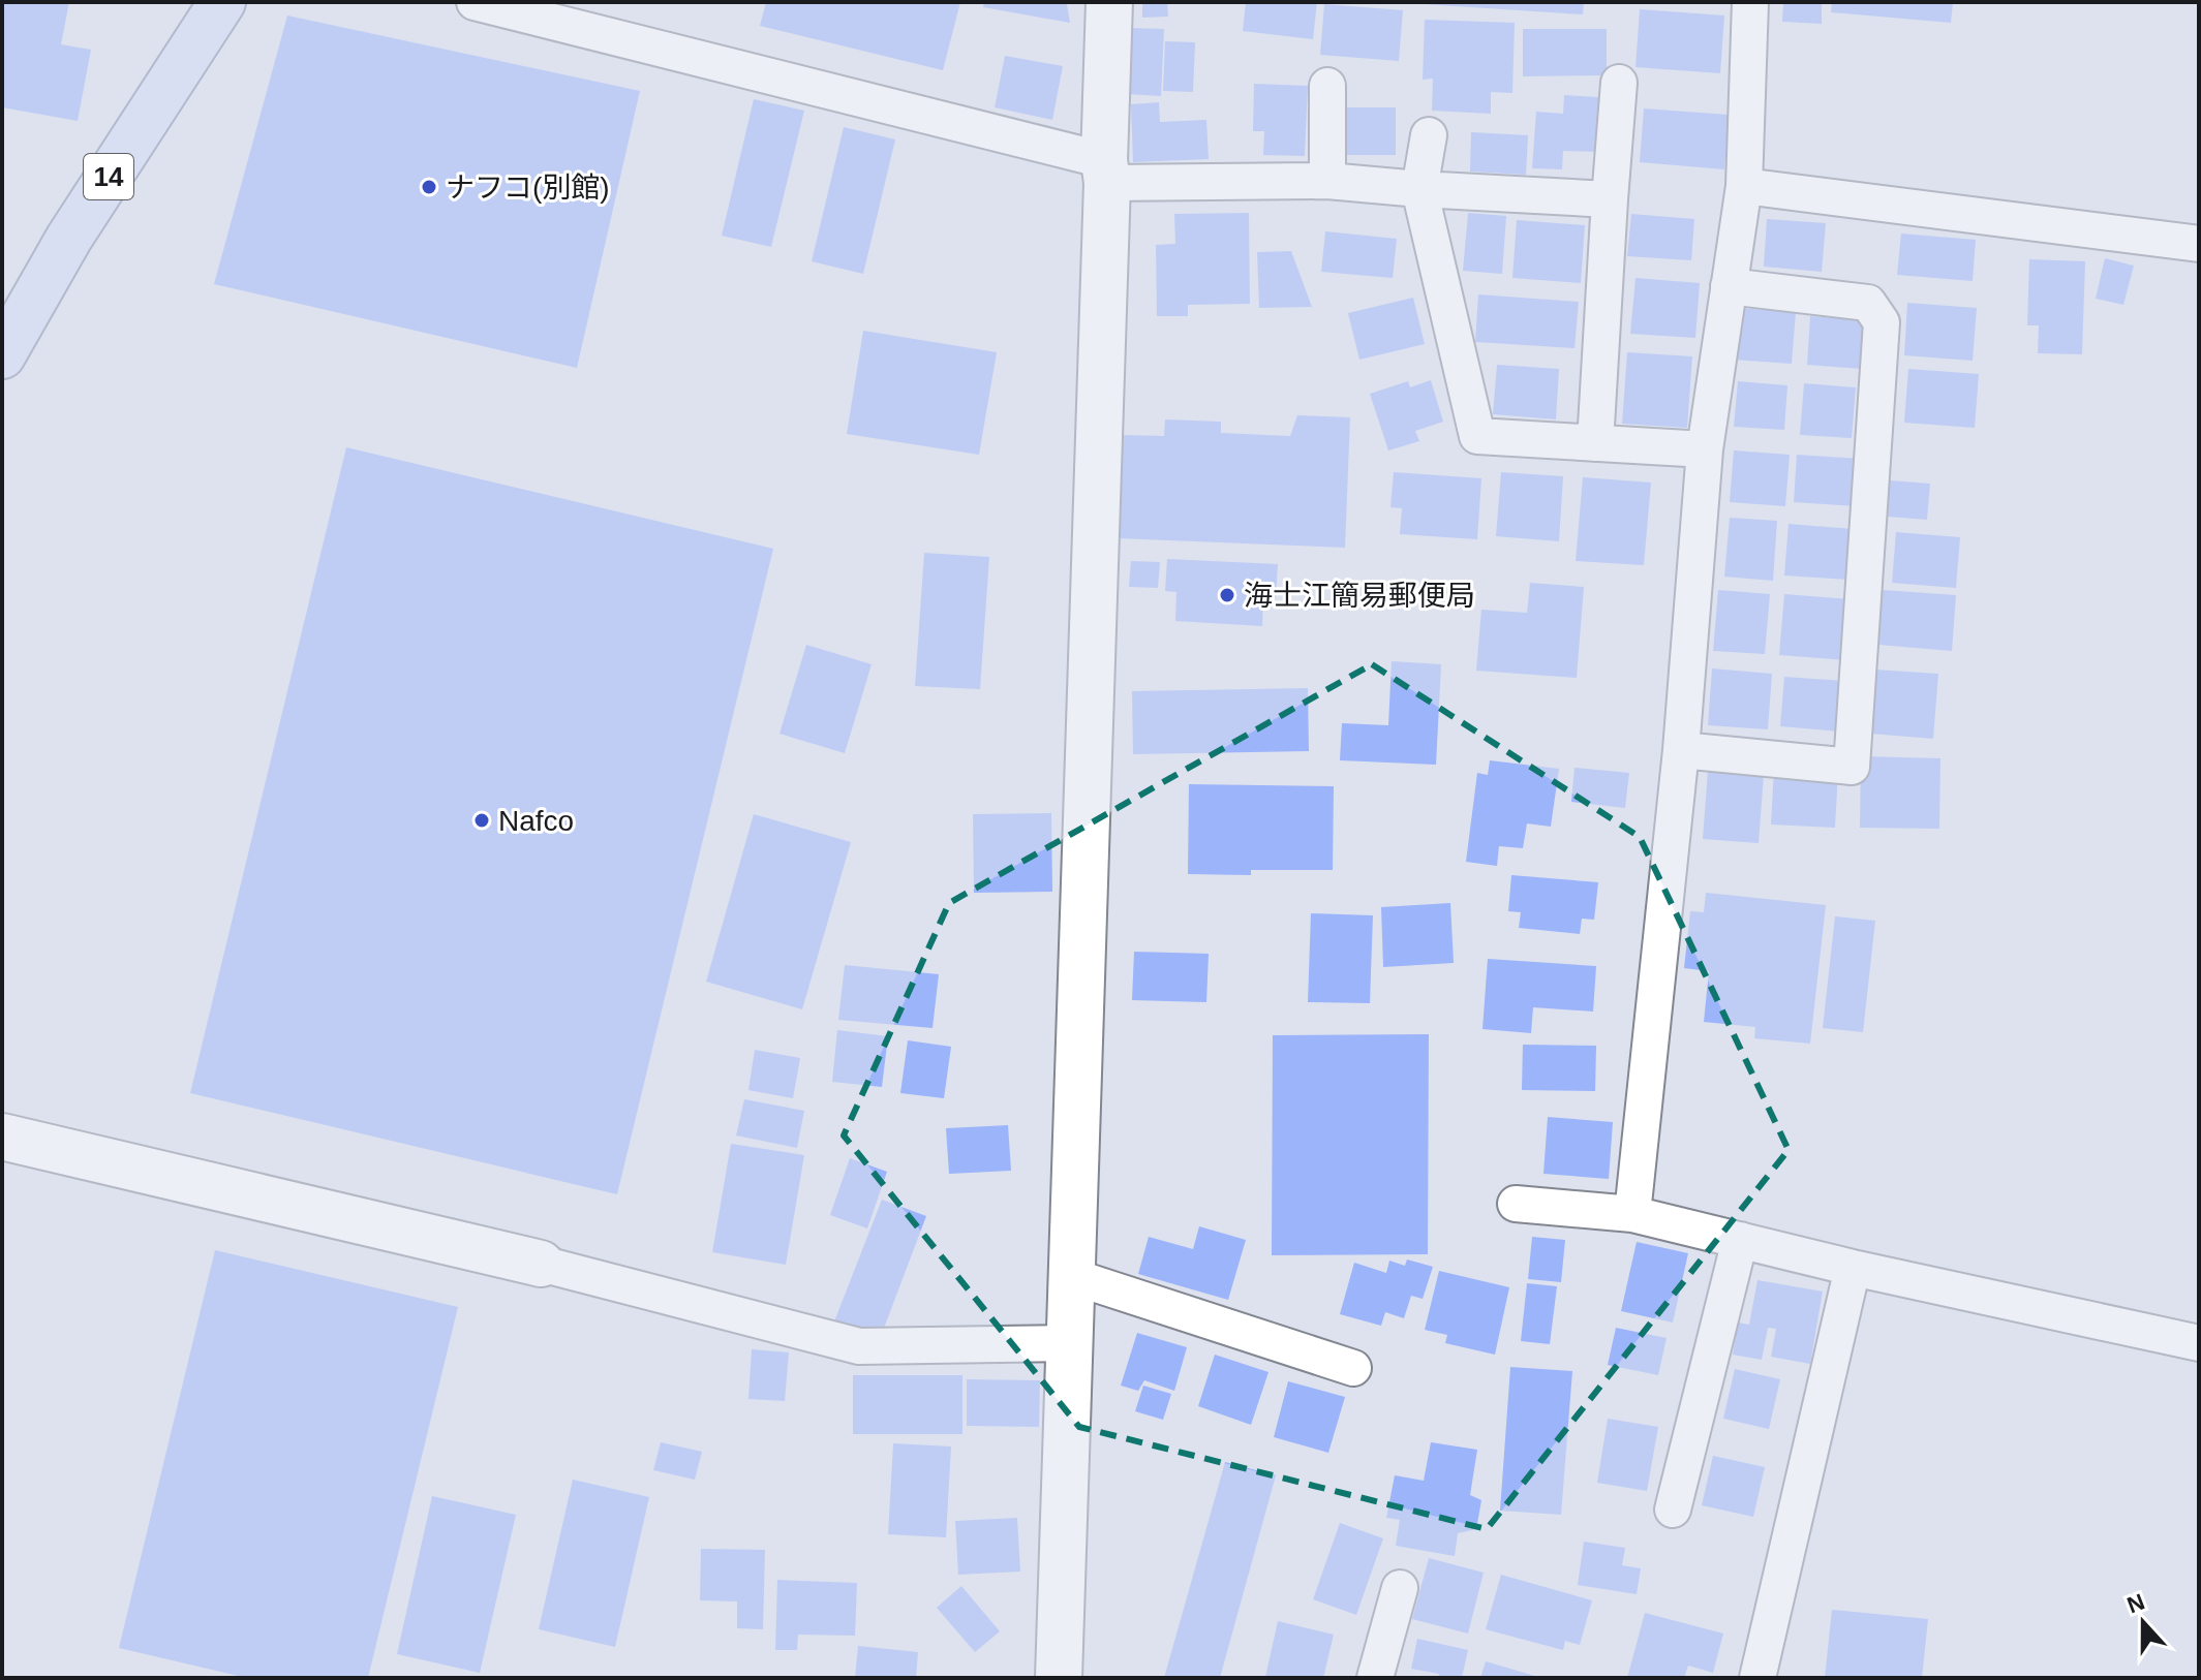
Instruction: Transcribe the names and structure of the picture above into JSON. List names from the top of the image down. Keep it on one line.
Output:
{"streets":{"main road":["14"]},"places":["ナフコ(別館)","海士江簡易郵便局","Nafco"],"north":"top"}
